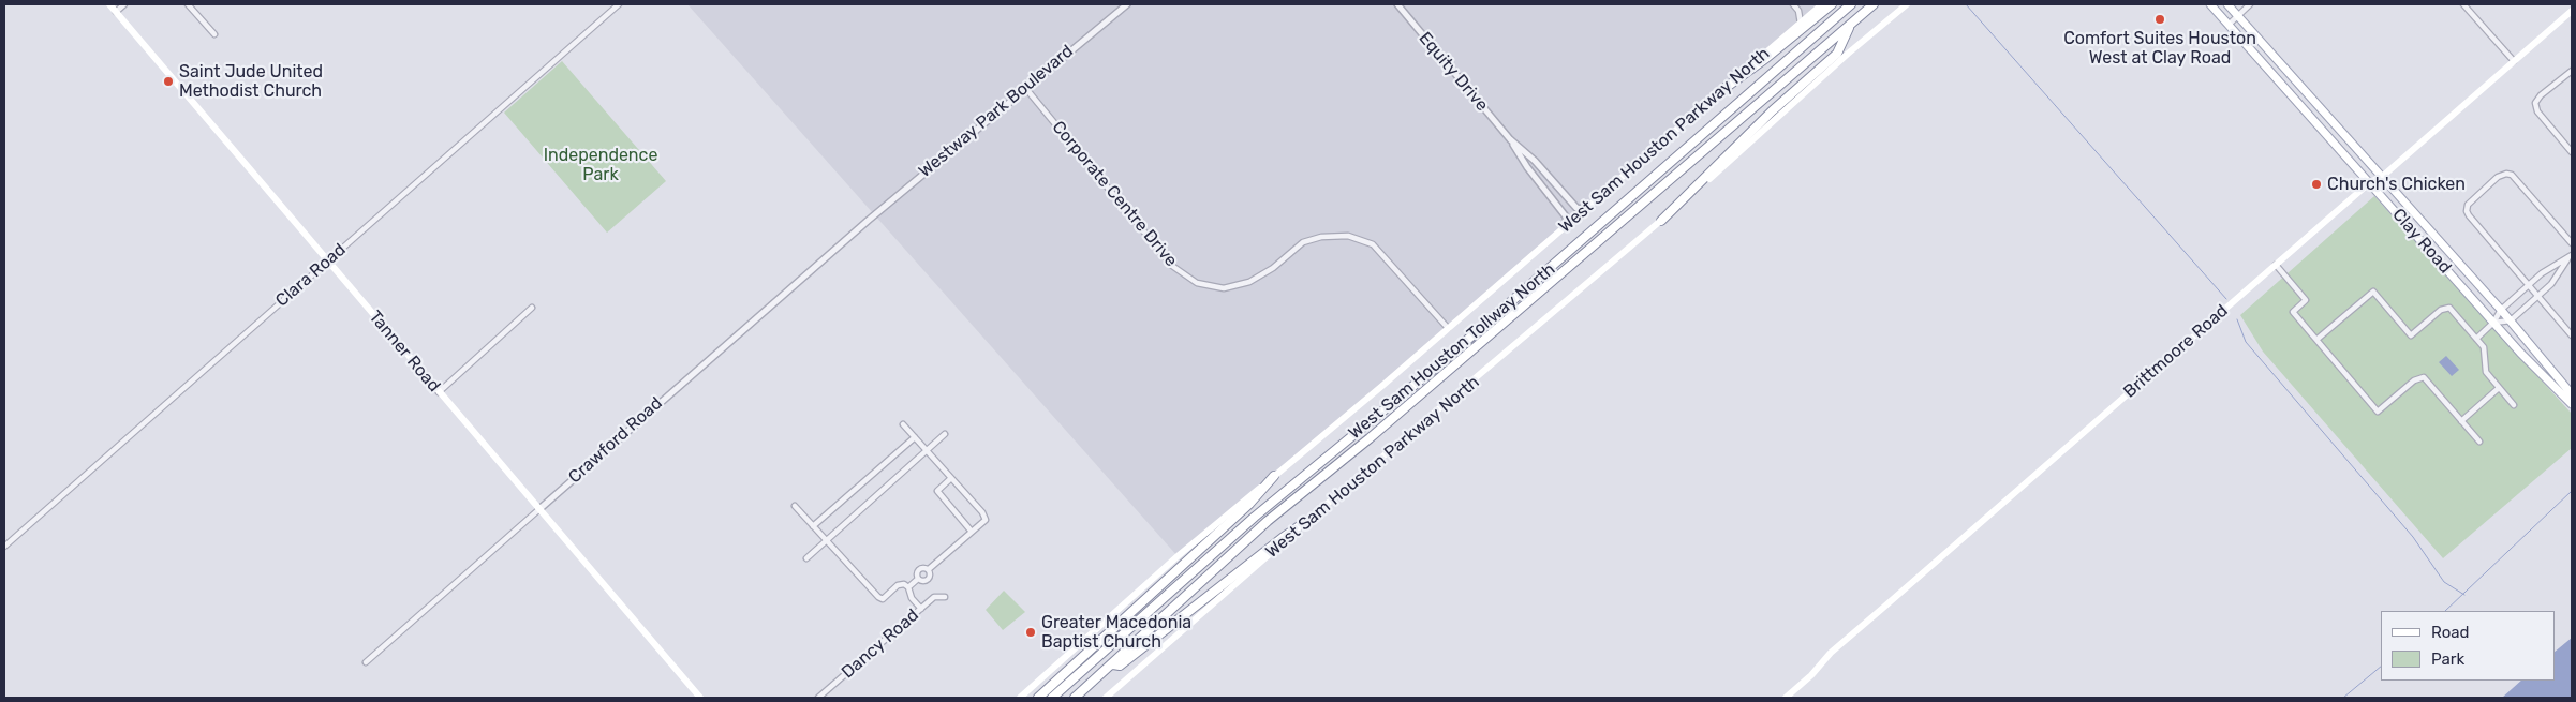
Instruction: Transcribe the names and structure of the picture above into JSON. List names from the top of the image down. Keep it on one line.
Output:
{"streets":{"highway":["West Sam Houston Tollway North"],"main road":["West Sam Houston Parkway North","Clay Road","Tanner Road","Brittmoore Road"],"street":["Equity Drive","Westway Park Boulevard","Corporate Centre Drive","Clara Road","Crawford Road","Dancy Road"]},"crossings":[["Equity Drive","West Sam Houston Parkway North"],["Westway Park Boulevard","Corporate Centre Drive"],["Westway Park Boulevard","Crawford Road"],["West Sam Houston Parkway North","Corporate Centre Drive"],["Clay Road","Brittmoore Road"],["Clara Road","Tanner Road"],["Tanner Road","Crawford Road"]],"parks":["Independence Park"],"places":["Comfort Suites Houston West at Clay Road","Saint Jude United Methodist Church","Church's Chicken","Greater Macedonia Baptist Church"],"legend":["Road","Park"]}
